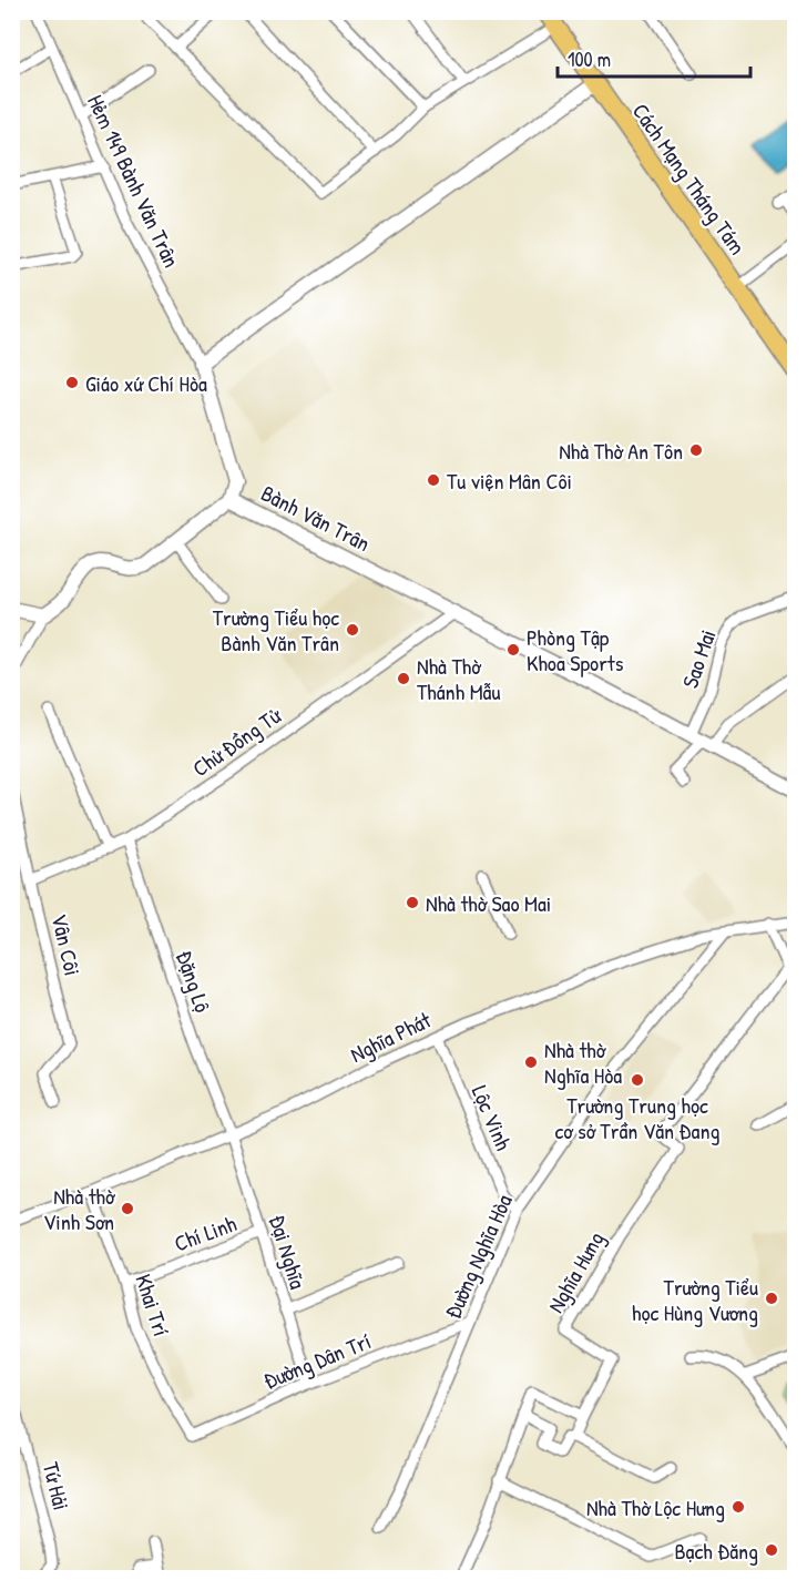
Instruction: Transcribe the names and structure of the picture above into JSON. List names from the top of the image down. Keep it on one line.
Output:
{"streets":{"main road":["Cách Mạng Tháng Tám"],"street":["Hẻm 149 Bành Văn Trân","Bành Văn Trân","Sao Mai","Chử Đồng Tử","Vân Côi","Đặng Lộ","Nghĩa Phát","Lộc Vinh","Chí Linh","Đại Nghĩa","Đường Nghĩa Hòa","Nghĩa Hưng","Khai Trí","Đường Dân Trí","Tứ Hải"]},"crossings":[["Hẻm 149 Bành Văn Trân","Bành Văn Trân"],["Bành Văn Trân","Sao Mai"],["Bành Văn Trân","Chử Đồng Tử"],["Chử Đồng Tử","Vân Côi"],["Chử Đồng Tử","Đặng Lộ"],["Đặng Lộ","Nghĩa Phát"],["Đặng Lộ","Đại Nghĩa"],["Nghĩa Phát","Lộc Vinh"],["Nghĩa Phát","Đại Nghĩa"],["Nghĩa Phát","Đường Nghĩa Hòa"],["Nghĩa Phát","Nghĩa Hưng"],["Nghĩa Phát","Khai Trí"],["Lộc Vinh","Đường Nghĩa Hòa"],["Chí Linh","Đại Nghĩa"],["Chí Linh","Khai Trí"],["Đại Nghĩa","Đường Dân Trí"],["Đường Nghĩa Hòa","Đường Dân Trí"],["Khai Trí","Đường Dân Trí"]],"places":["Giáo xứ Chí Hòa","Nhà Thờ An Tôn","Tu viện Mân Côi","Trường Tiểu học Bành Văn Trân","Phòng Tập Khoa Sports","Nhà Thờ Thánh Mẫu","Nhà thờ Sao Mai","Nhà thờ Nghĩa Hòa","Trường Trung học cơ sở Trần Văn Đang","Nhà thờ Vinh Sơn","Trường Tiểu học Hùng Vương","Nhà Thờ Lộc Hưng","Bạch Đăng"],"scale_bar":"100 m"}
